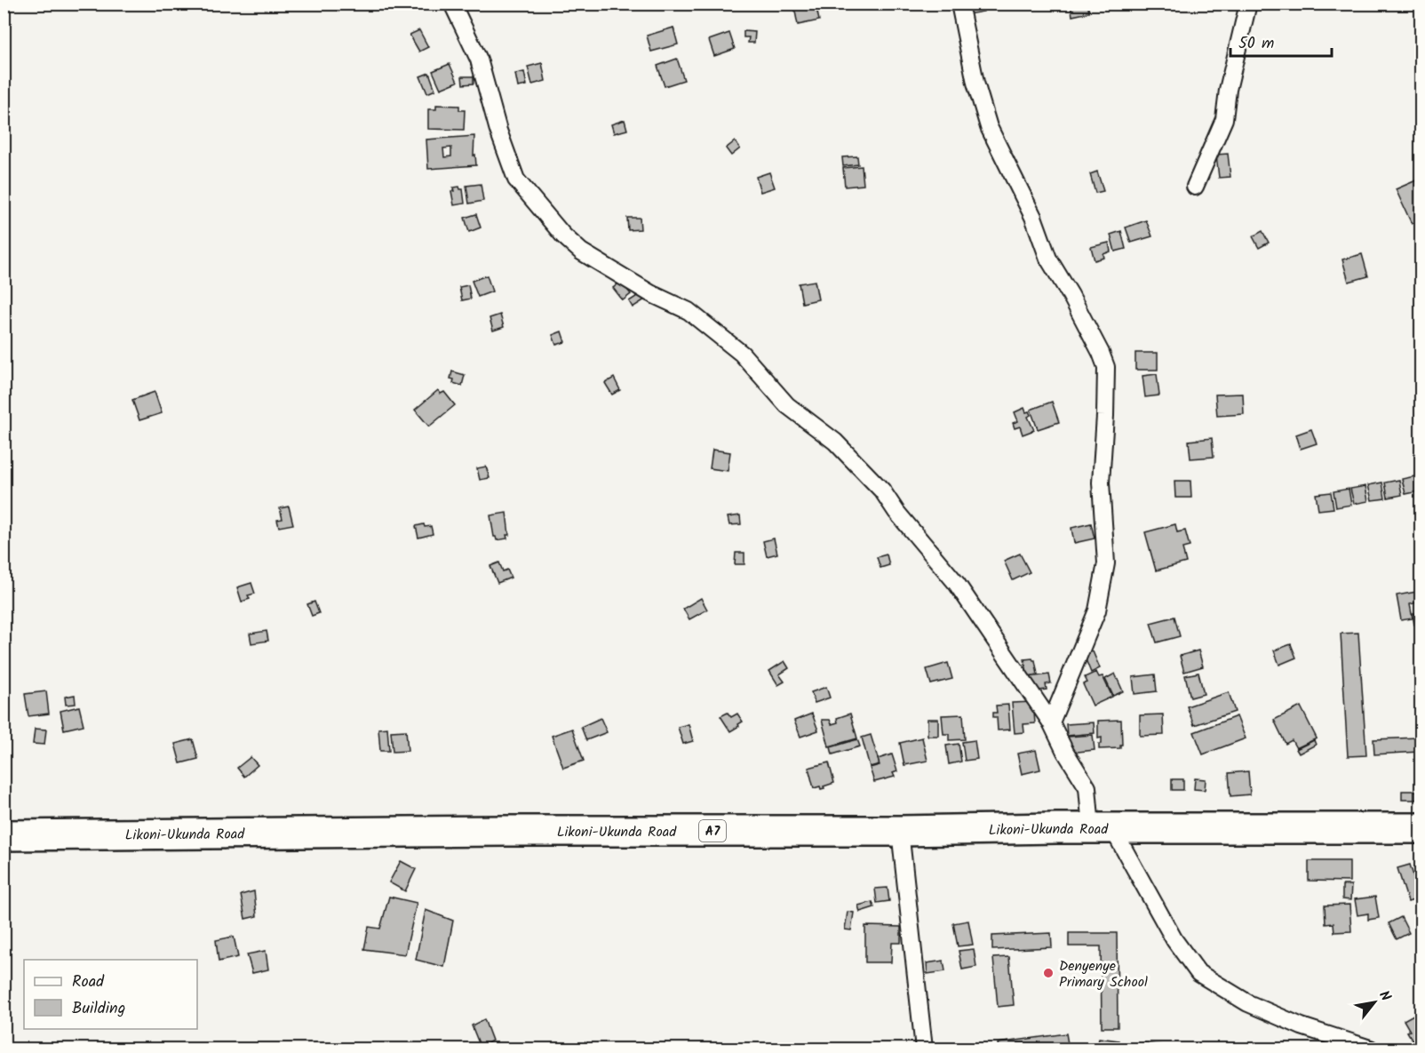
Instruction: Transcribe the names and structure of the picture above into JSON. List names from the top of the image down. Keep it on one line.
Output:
{"streets":{"highway":["Likoni-Ukunda Road","A7"]},"places":["Denyenye Primary School"],"legend":["Road","Building"],"scale_bar":"50 m","north":"top right"}
